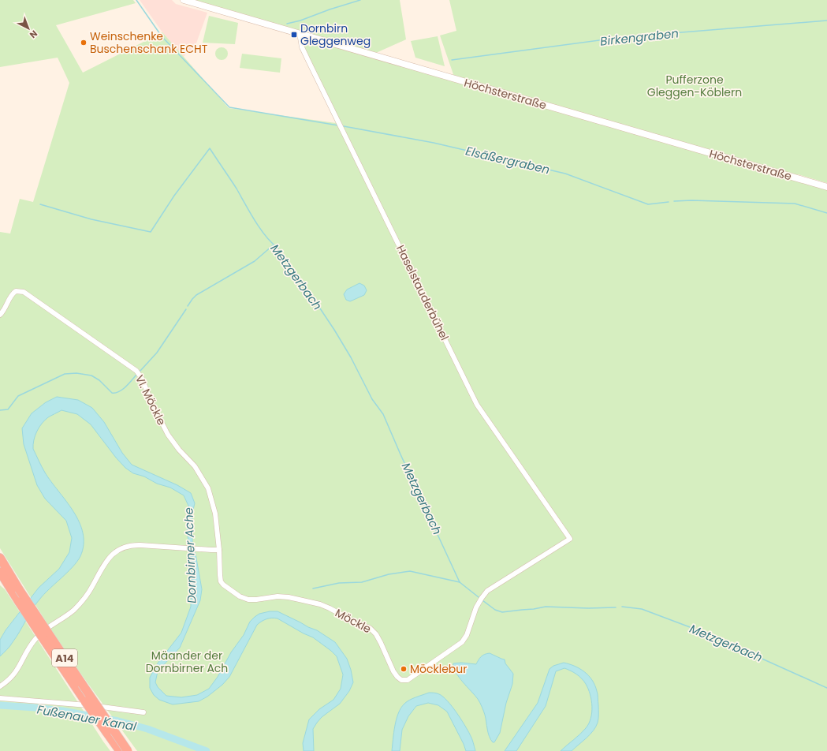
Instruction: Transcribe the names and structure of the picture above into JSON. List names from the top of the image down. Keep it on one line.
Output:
{"streets":{"highway":["A14"],"main road":["Höchsterstraße"],"street":["Haselstauderbühel","VI. Möckle","Möckle"]},"crossings":[["Höchsterstraße","Haselstauderbühel"],["Haselstauderbühel","Möckle"],["VI. Möckle","Möckle"]],"water":["Birkengraben","Elsäßergraben","Metzgerbach","Dornbirner Ache","Fußenauer Kanal"],"parks":["Pufferzone Gleggen-Köblern","Mäander der Dornbirner Ach"],"places":{"transit":["Dornbirn Gleggenweg"],"other":["Weinschenke Buschenschank ECHT","Möcklebur"]},"north":"bottom right"}
